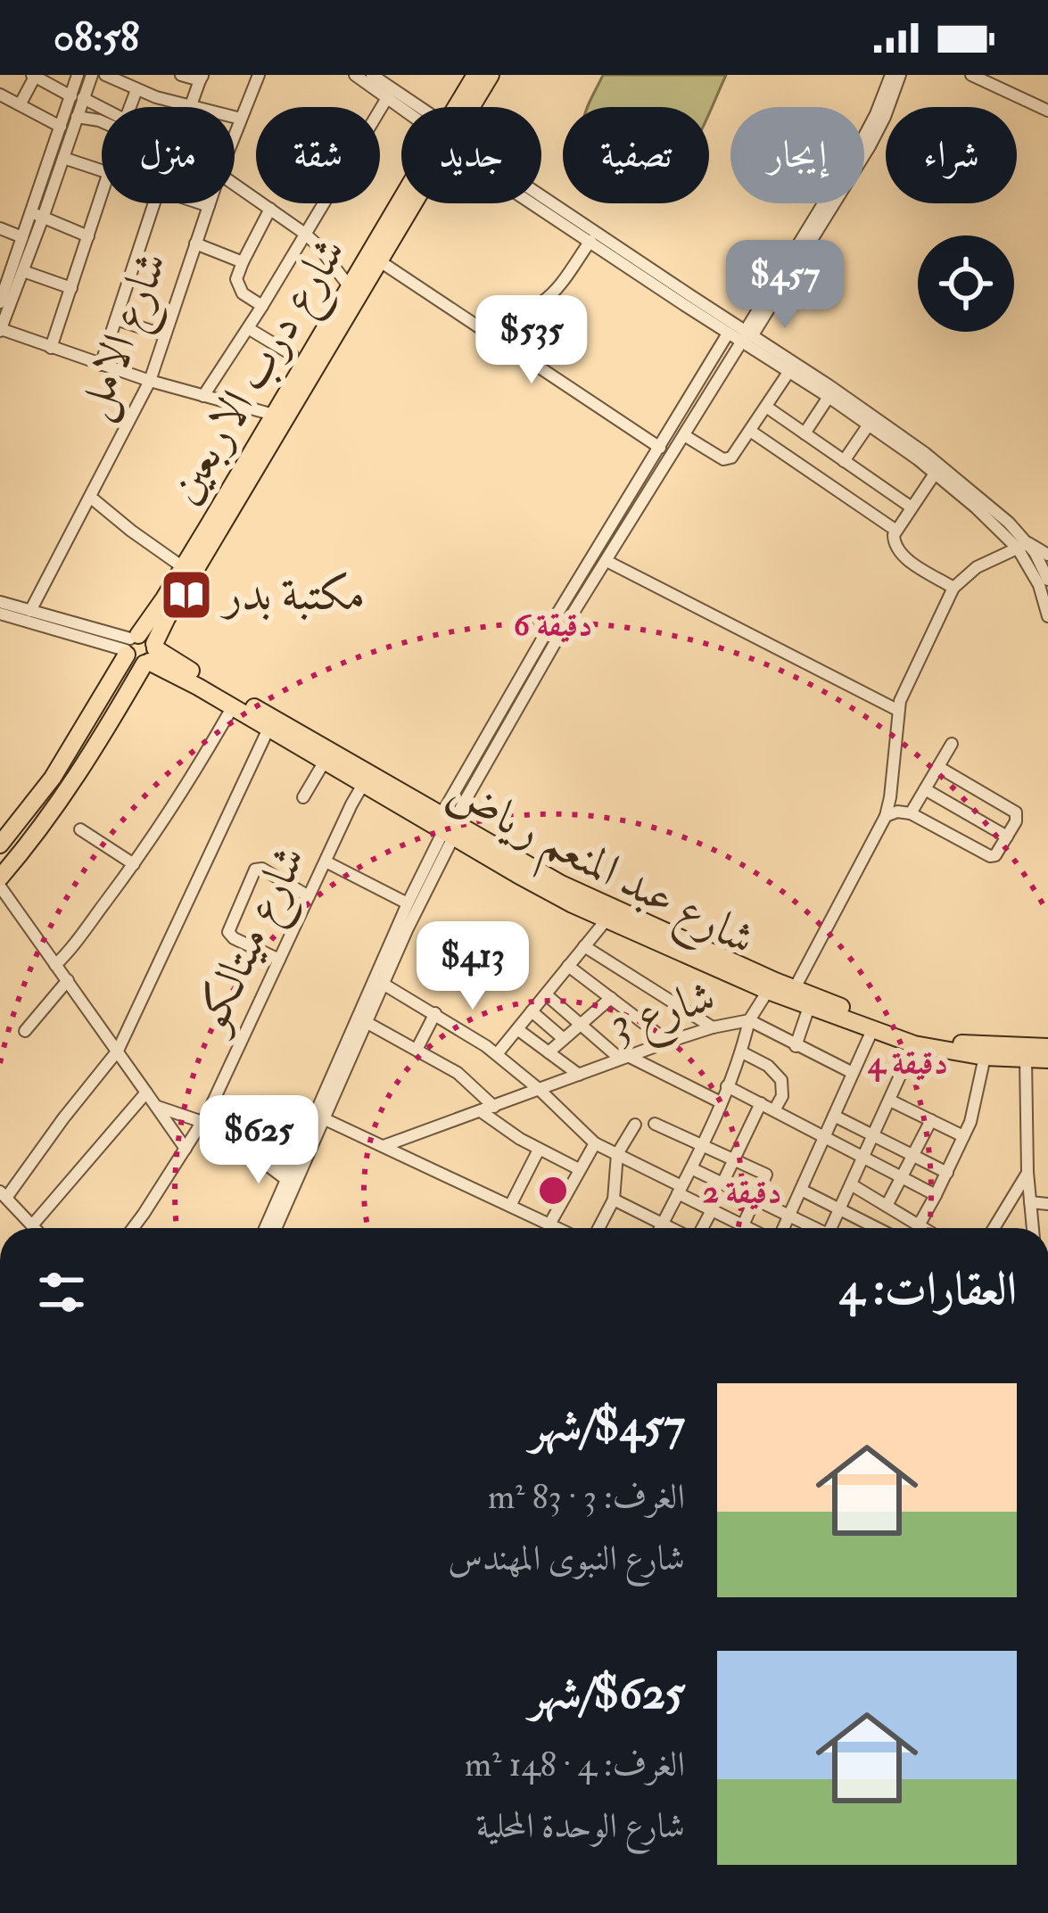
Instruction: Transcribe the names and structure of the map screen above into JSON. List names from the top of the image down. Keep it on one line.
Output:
{"streets":{"highway":["شارع درب الاربعين","شارع عبد المنعم رياض"],"street":["شارع الامل","شارع ميتالكو","شارع 3"]},"crossings":[["شارع الامل","شارع عبد المنعم رياض"],["شارع درب الاربعين","شارع عبد المنعم رياض"],["شارع عبد المنعم رياض","شارع ميتالكو"],["شارع عبد المنعم رياض","شارع 3"]],"places":{"library":["مكتبة بدر"]},"page":{"status":"08:58","chip":["شراء","إيجار","تصفية","جديد","شقة","منزل"],"price":["$457","$535","$413","$625"],"heading":"العقارات: 4","list":[{"name":"$457/شهر","note":"الغرف: 3 · 83 m² · شارع النبوى المهندس"},{"name":"$625/شهر","note":"الغرف: 4 · 148 m² · شارع الوحدة المحلية"}]},"rings":["6 دقيقة","4 دقيقة","2 دقيقة"]}
